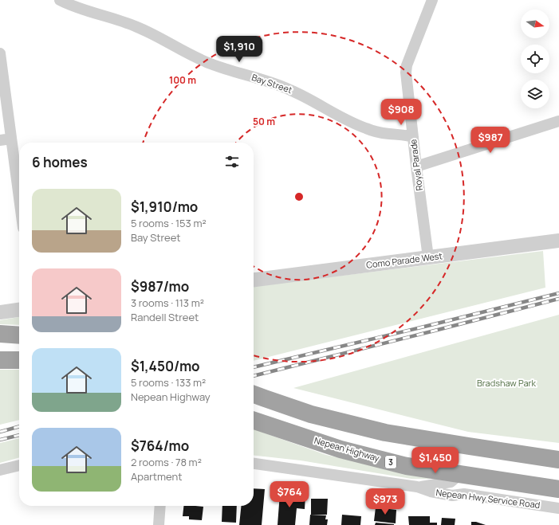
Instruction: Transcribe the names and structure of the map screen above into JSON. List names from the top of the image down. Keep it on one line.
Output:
{"streets":{"highway":["Nepean Highway","3"],"street":["Bay Street","Royal Parade","Como Parade West","Nepean Hwy Service Road"]},"crossings":[["Bay Street","Royal Parade"],["Royal Parade","Como Parade West"],["Nepean Highway","Nepean Hwy Service Road"]],"parks":["Bradshaw Park"],"north":"right","page":{"price":["$1,910","$908","$987","$1,450","$764","$973"],"heading":"6 homes","list":[{"name":"$1,910/mo","note":"5 rooms · 153 m² · Bay Street"},{"name":"$987/mo","note":"3 rooms · 113 m² · Randell Street"},{"name":"$1,450/mo","note":"5 rooms · 133 m² · Nepean Highway"},{"name":"$764/mo","note":"2 rooms · 78 m² · Apartment"}]},"rings":["100 m","50 m"]}
